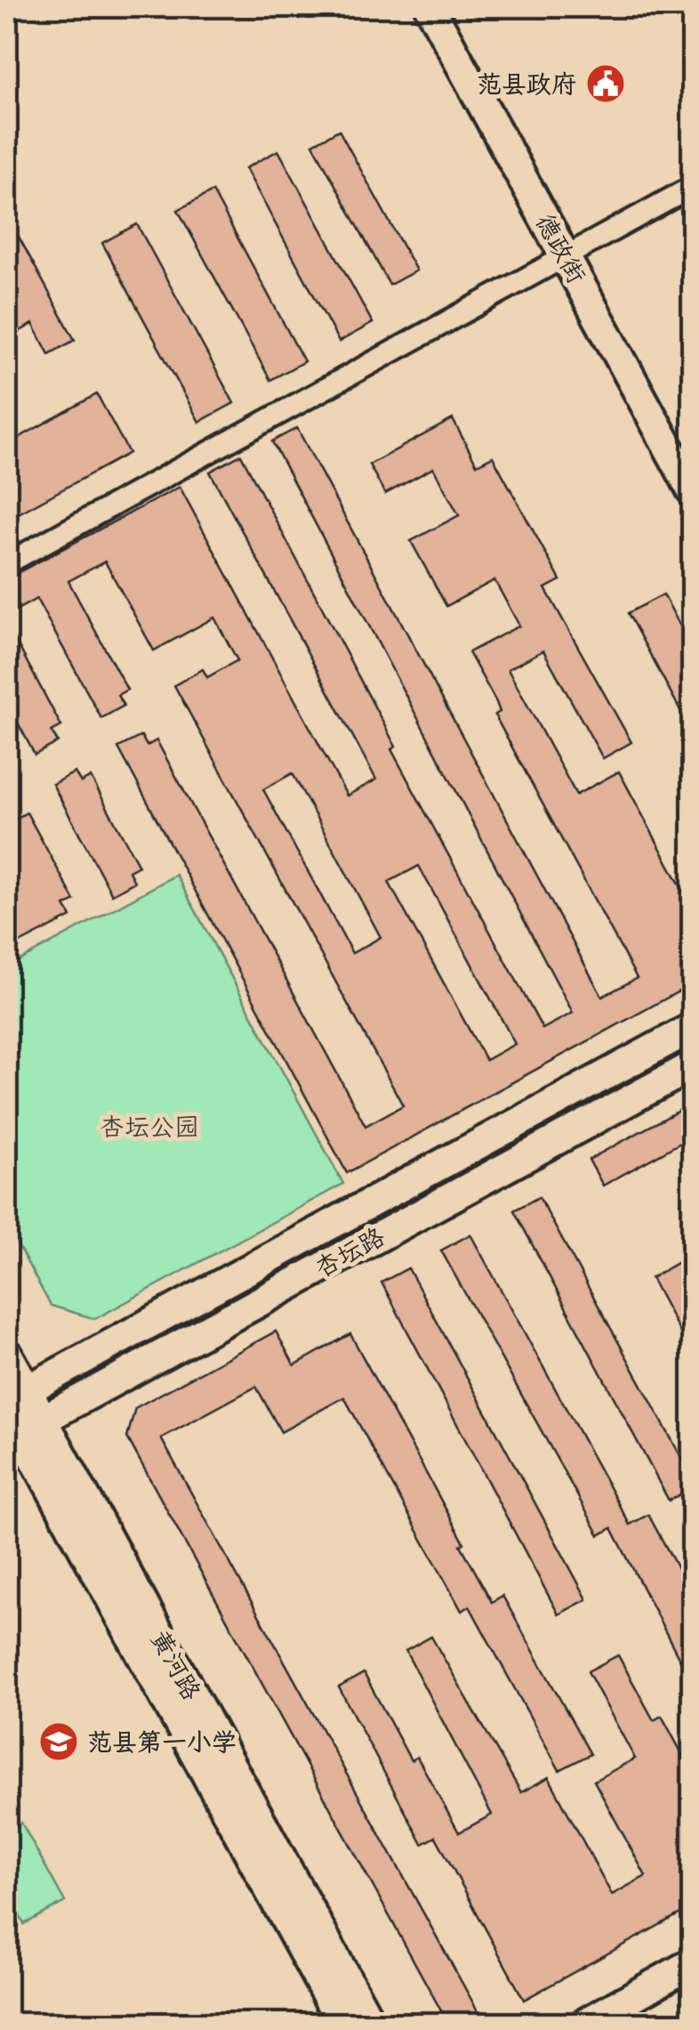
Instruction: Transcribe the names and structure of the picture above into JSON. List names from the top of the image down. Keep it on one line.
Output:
{"streets":{"street":["德政街","杏坛路","黄河路"]},"crossings":[["杏坛路","黄河路"]],"parks":["杏坛公园"],"places":{"public building":["范县政府"],"school or university":["范县第一小学"]}}
